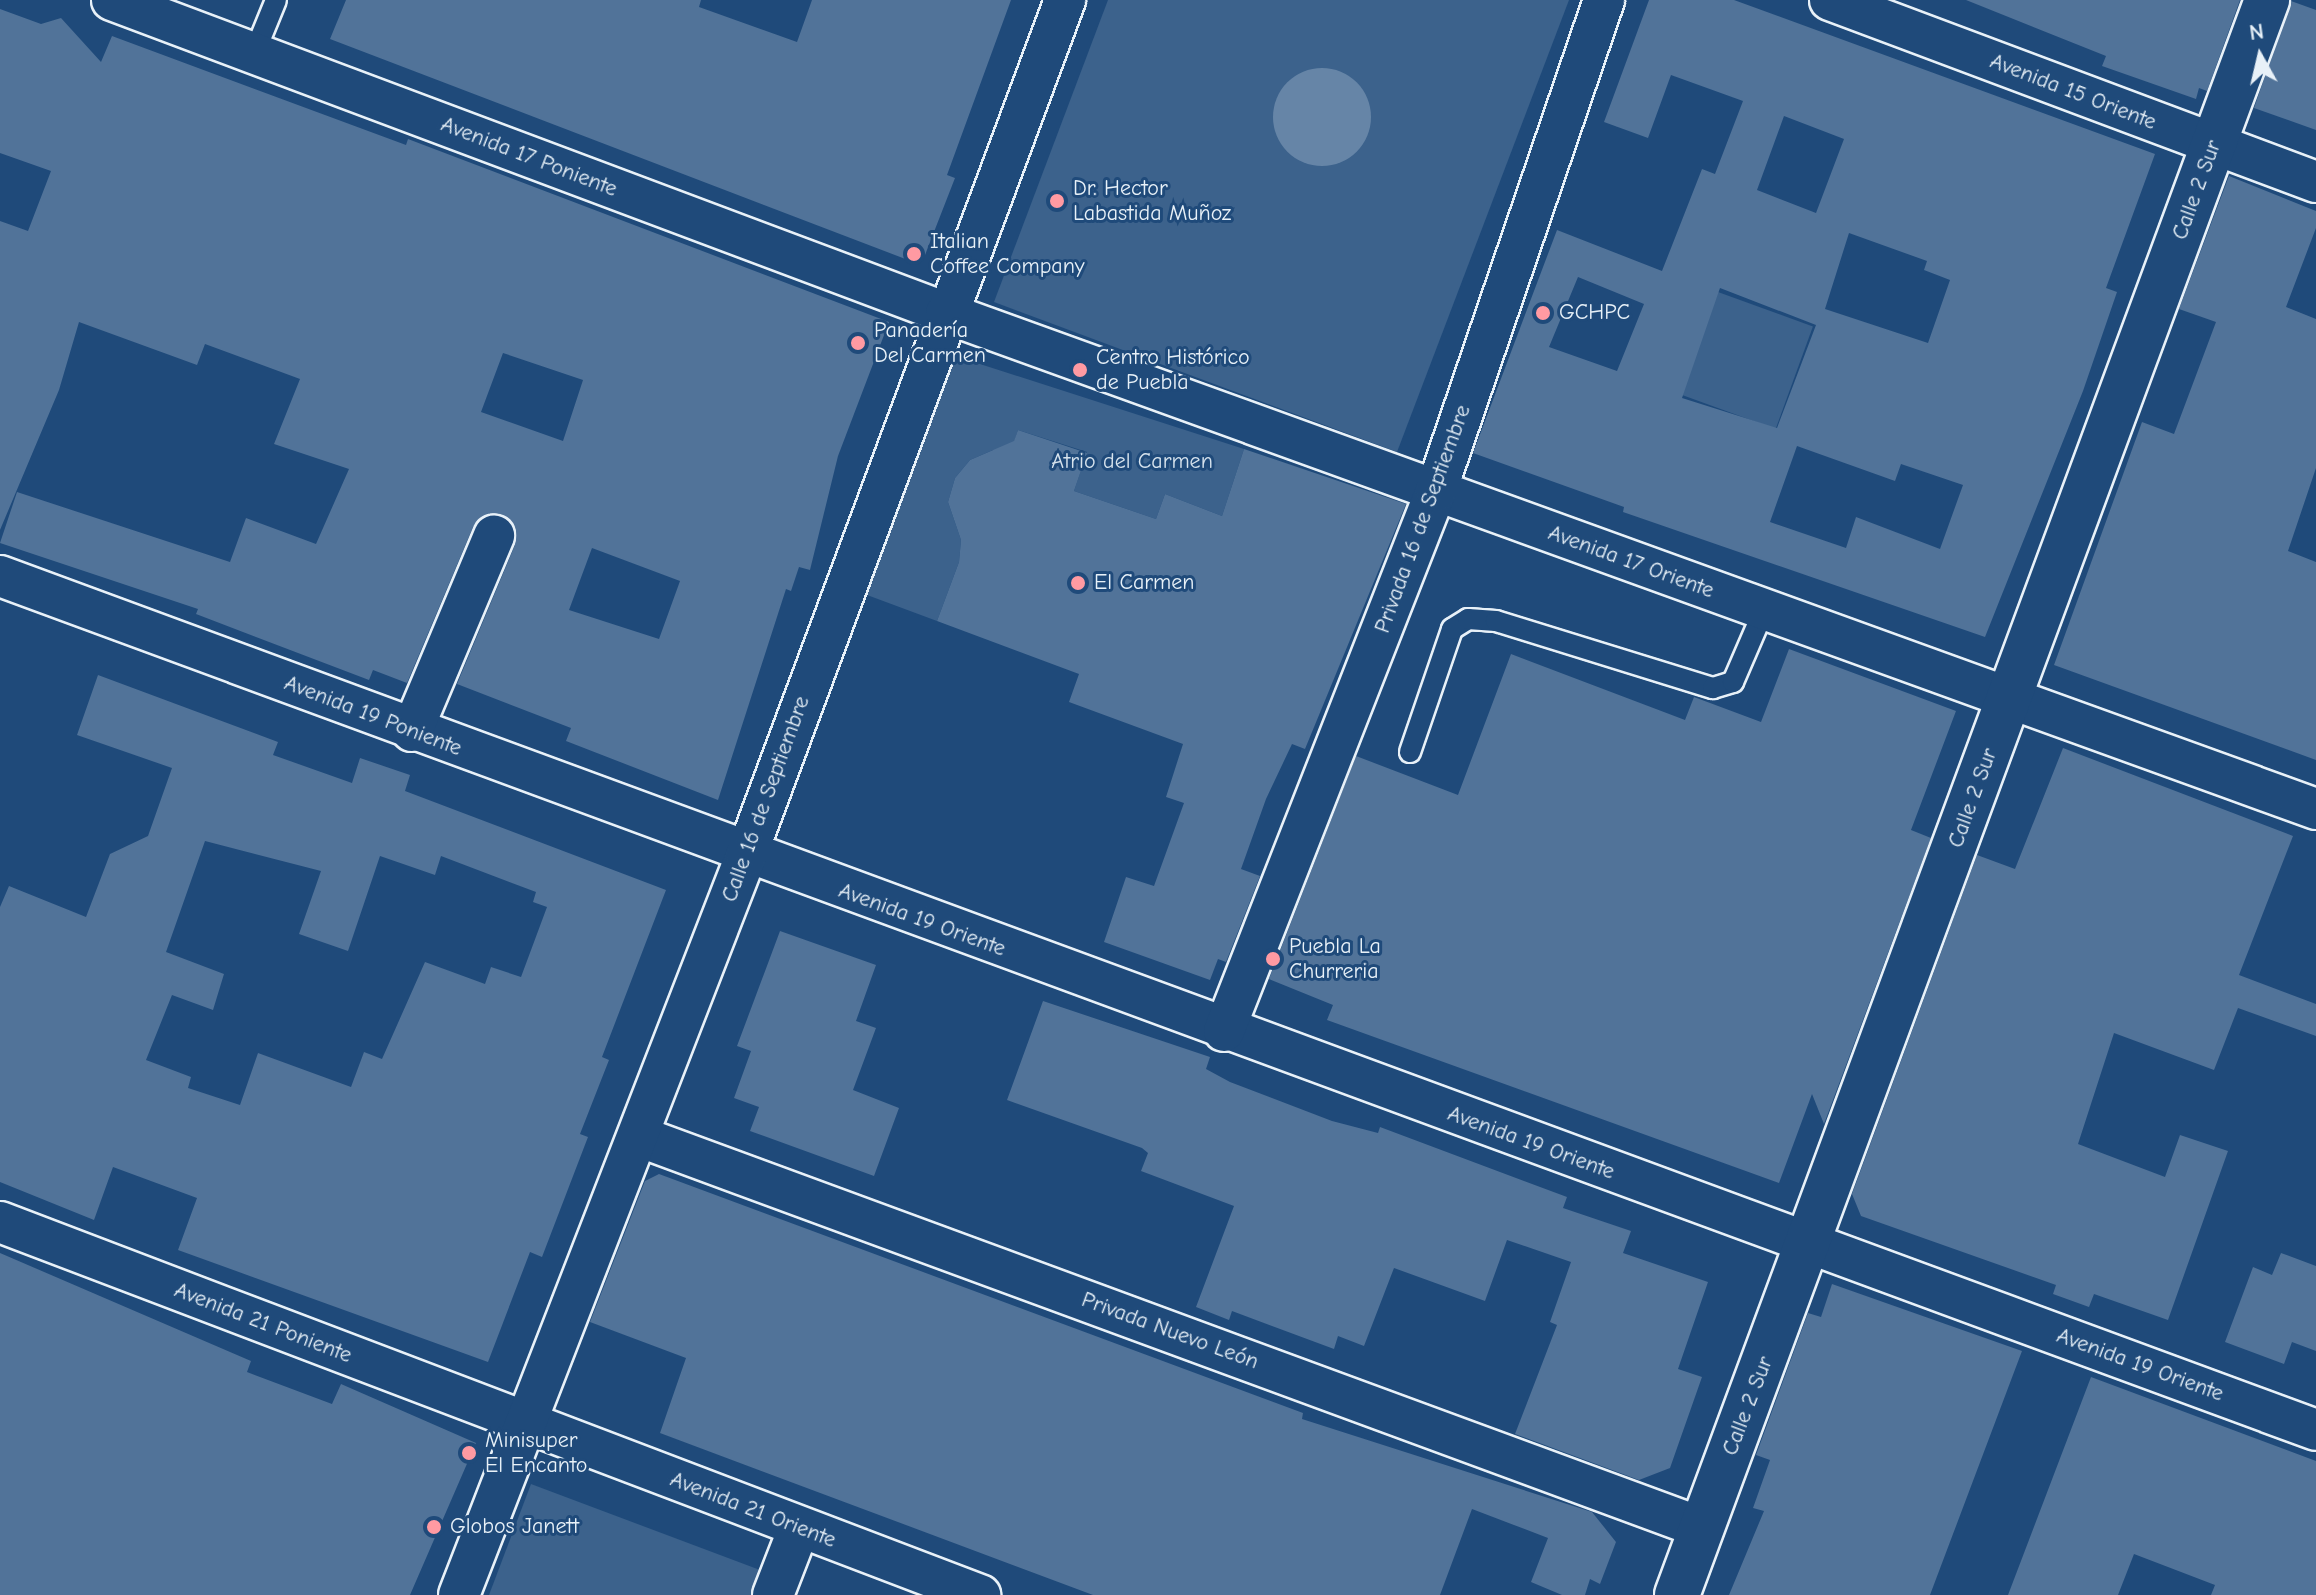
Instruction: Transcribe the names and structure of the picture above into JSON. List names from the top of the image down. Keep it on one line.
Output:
{"streets":{"street":["Avenida 15 Oriente","Avenida 17 Poniente","Calle 2 Sur","Privada 16 de Septiembre","Avenida 17 Oriente","Avenida 19 Poniente","Calle 16 de Septiembre","Avenida 19 Oriente","Avenida 21 Poniente","Privada Nuevo León","Avenida 21 Oriente"]},"crossings":[["Avenida 15 Oriente","Calle 2 Sur"],["Avenida 17 Poniente","Avenida 17 Oriente"],["Avenida 17 Poniente","Calle 16 de Septiembre"],["Calle 2 Sur","Avenida 17 Oriente"],["Calle 2 Sur","Avenida 19 Oriente"],["Calle 2 Sur","Privada Nuevo León"],["Privada 16 de Septiembre","Avenida 17 Oriente"],["Privada 16 de Septiembre","Avenida 19 Oriente"],["Avenida 17 Oriente","Calle 16 de Septiembre"],["Avenida 19 Poniente","Calle 16 de Septiembre"],["Avenida 19 Poniente","Avenida 19 Oriente"],["Calle 16 de Septiembre","Avenida 19 Oriente"],["Calle 16 de Septiembre","Avenida 21 Poniente"],["Calle 16 de Septiembre","Privada Nuevo León"],["Calle 16 de Septiembre","Avenida 21 Oriente"],["Avenida 21 Poniente","Avenida 21 Oriente"]],"parks":["Atrio del Carmen"],"places":["Dr. Hector Labastida Muñoz","Italian Coffee Company","GCHPC","Panadería Del Carmen","Centro Histórico de Puebla","El Carmen","Puebla La Churreria","Minisuper El Encanto","Globos Janett"],"north":"top"}
